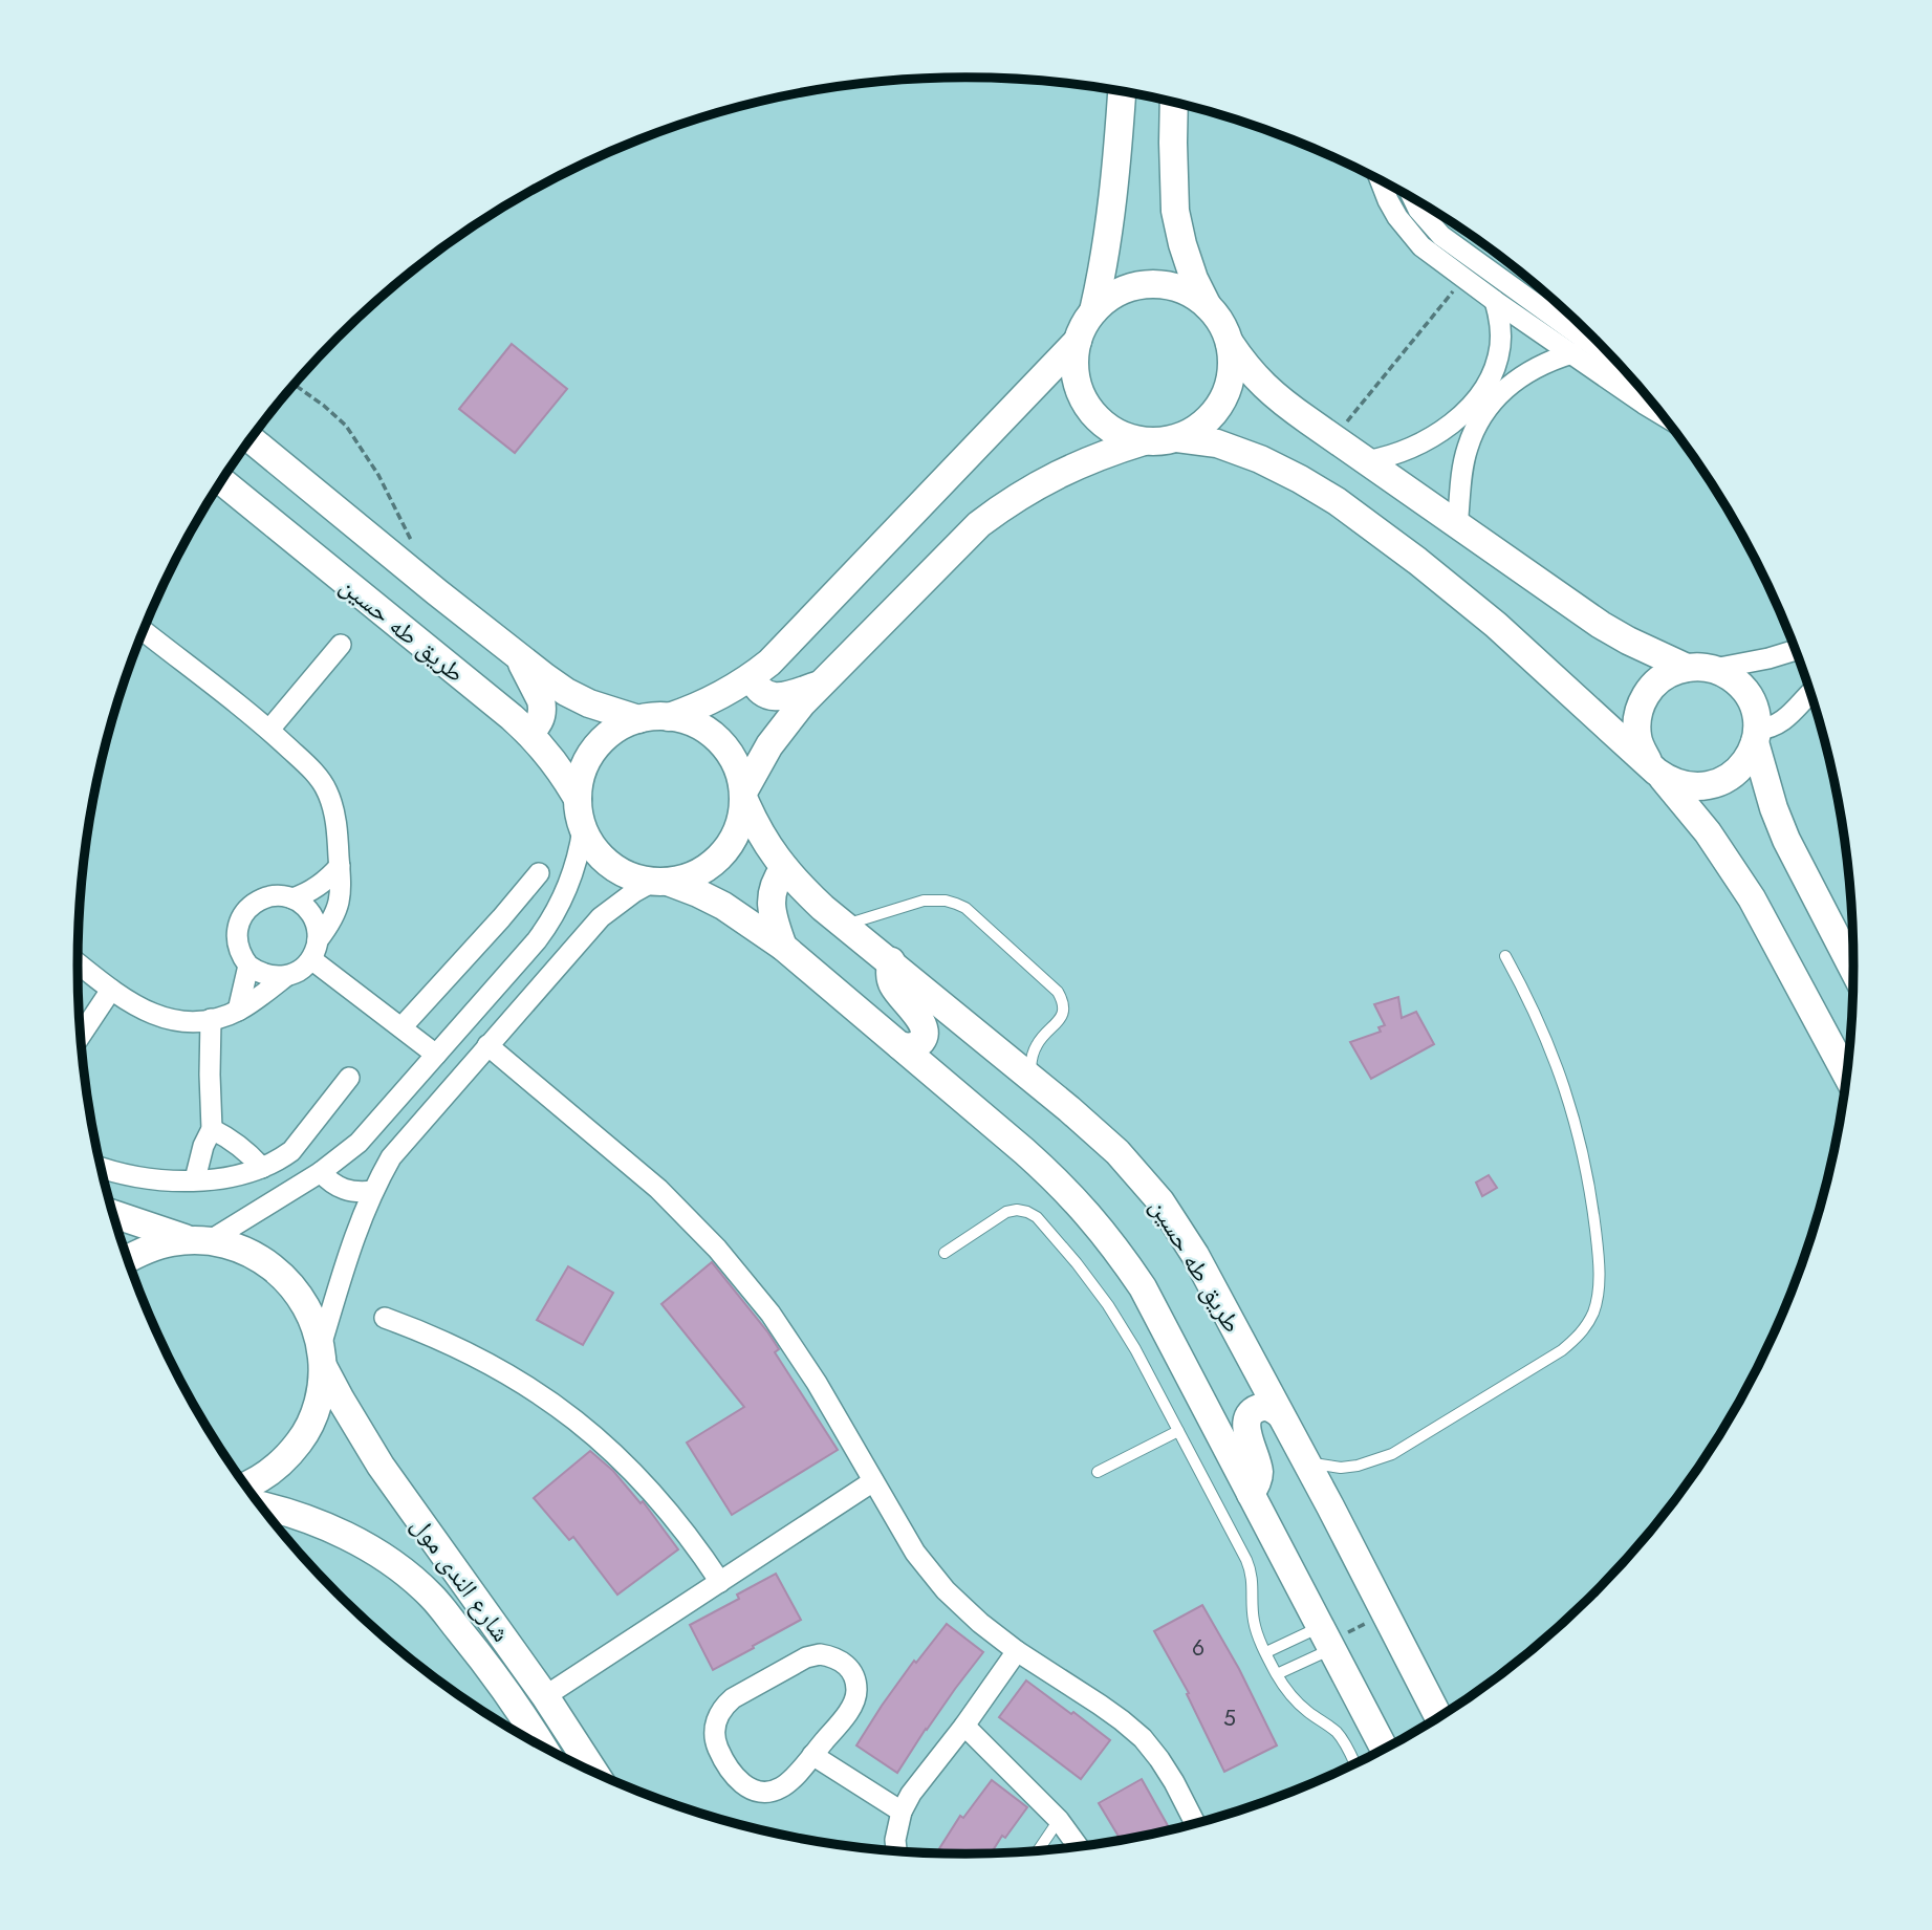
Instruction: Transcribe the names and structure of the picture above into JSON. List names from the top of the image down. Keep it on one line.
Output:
{"streets":{"street":["طريق طه حسين","شارع الندى مول"]},"house_numbers":["6","5"]}
